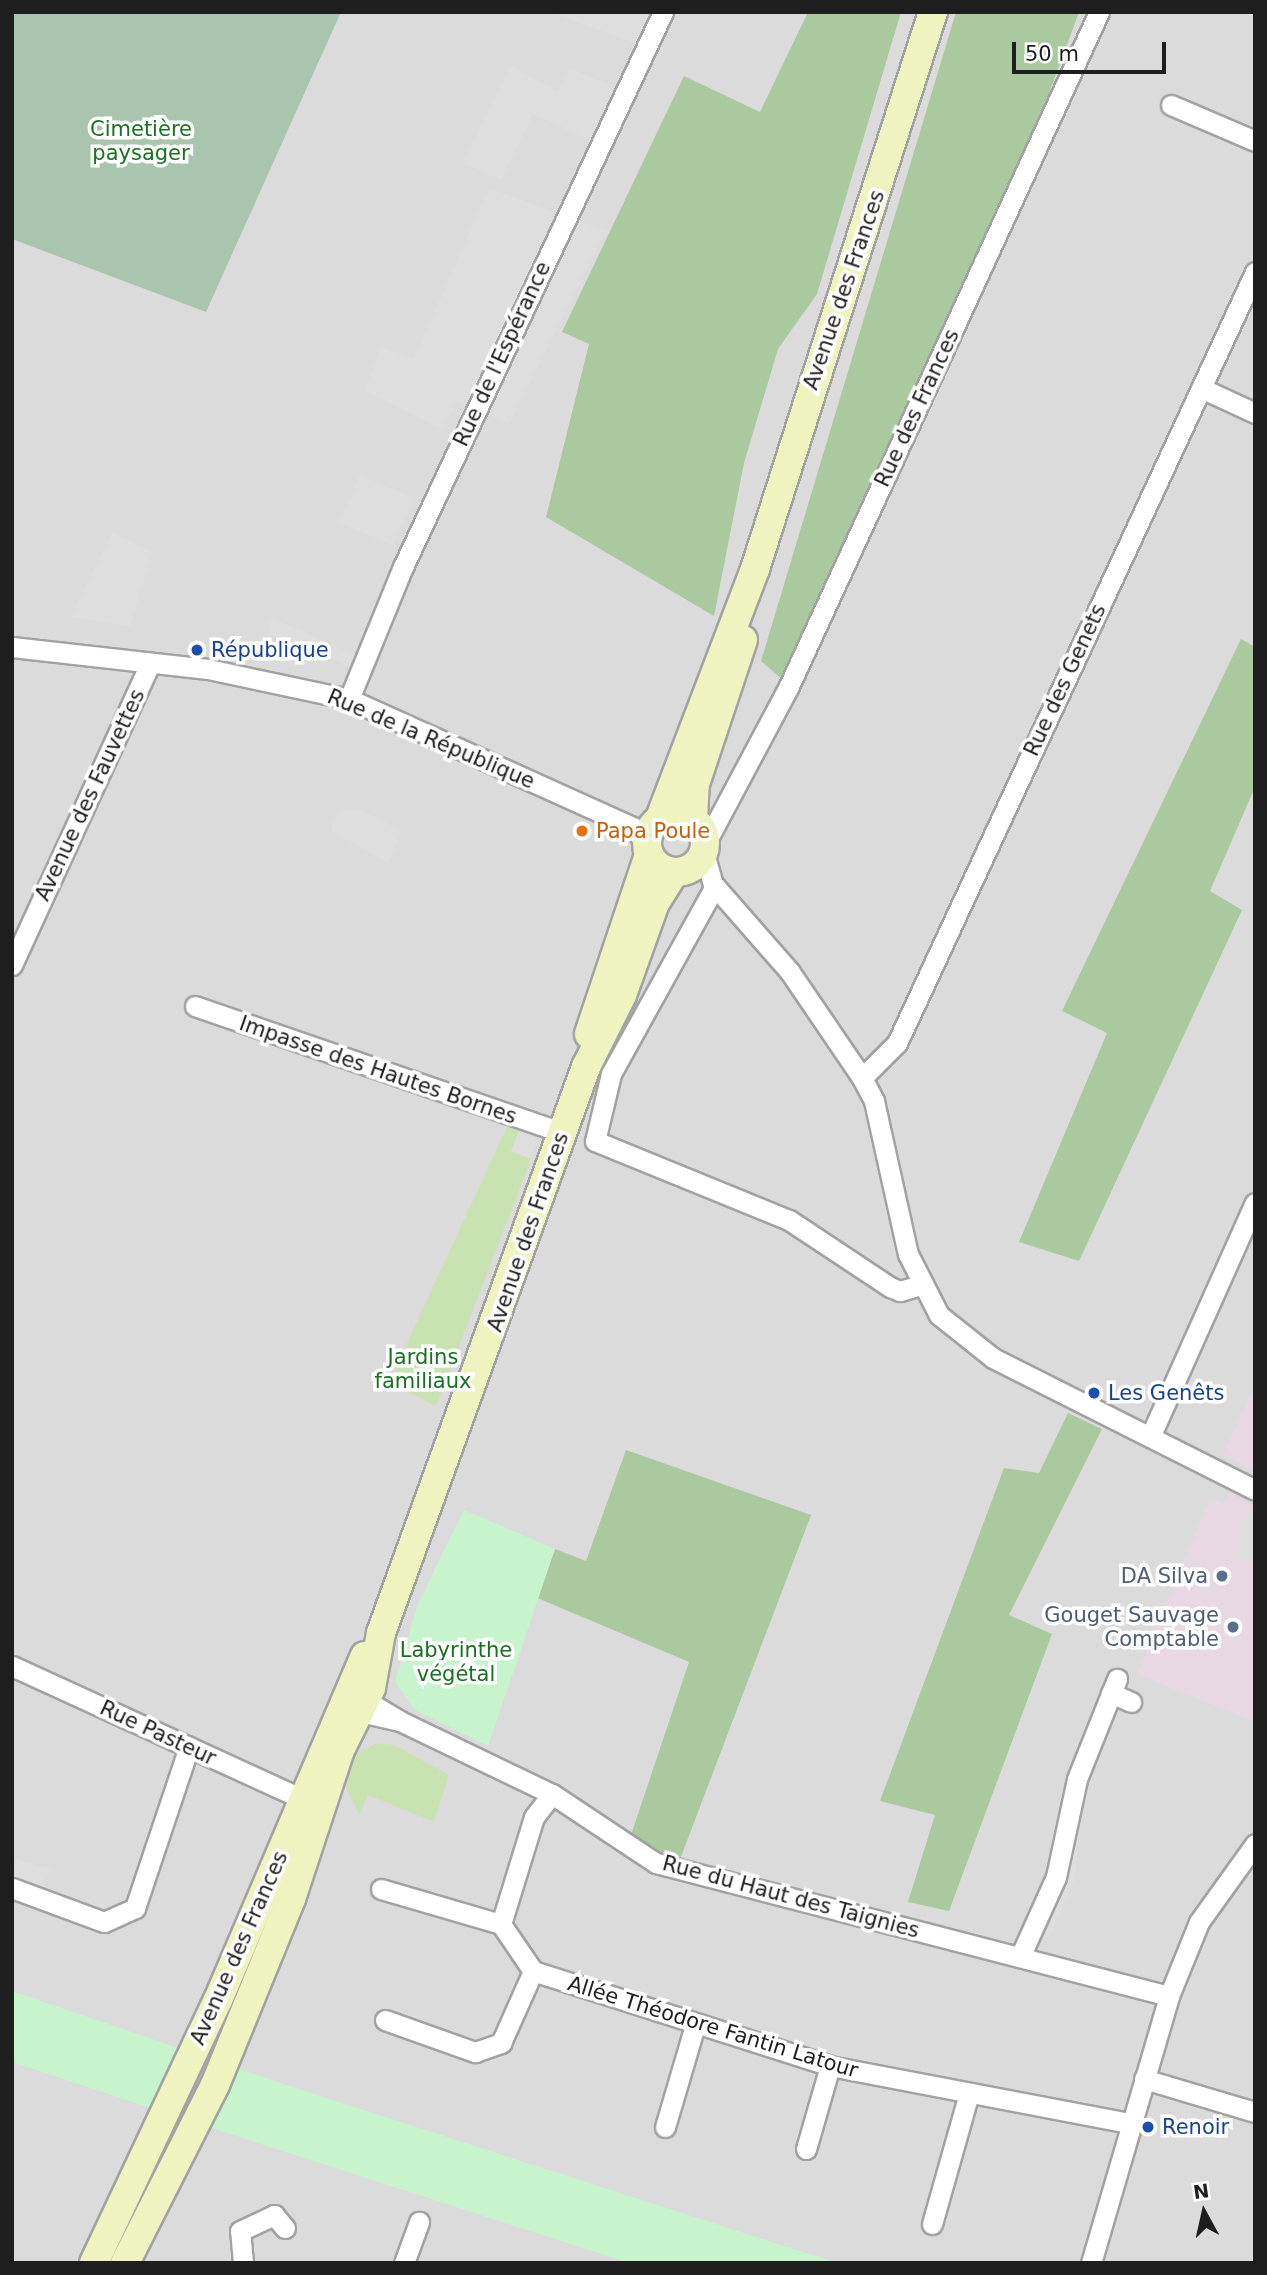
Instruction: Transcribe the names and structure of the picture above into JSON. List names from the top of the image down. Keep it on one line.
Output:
{"streets":{"main road":["Avenue des Frances"],"street":["Rue de l'Espérance","Rue des Frances","Rue des Genets","Rue de la République","Avenue des Fauvettes","Impasse des Hautes Bornes","Rue Pasteur","Rue du Haut des Taignies","Allée Théodore Fantin Latour"]},"crossings":[["Avenue des Frances","Rue des Frances"],["Avenue des Frances","Rue de la République"],["Avenue des Frances","Impasse des Hautes Bornes"],["Avenue des Frances","Rue Pasteur"],["Avenue des Frances","Rue du Haut des Taignies"],["Rue de l'Espérance","Rue de la République"],["Rue de la République","Avenue des Fauvettes"]],"parks":["Cimetière paysager","Jardins familiaux","Labyrinthe végétal"],"places":["République","Papa Poule","Les Genêts","DA Silva","Gouget Sauvage Comptable","Renoir"],"scale_bar":"50 m","north":"top"}
